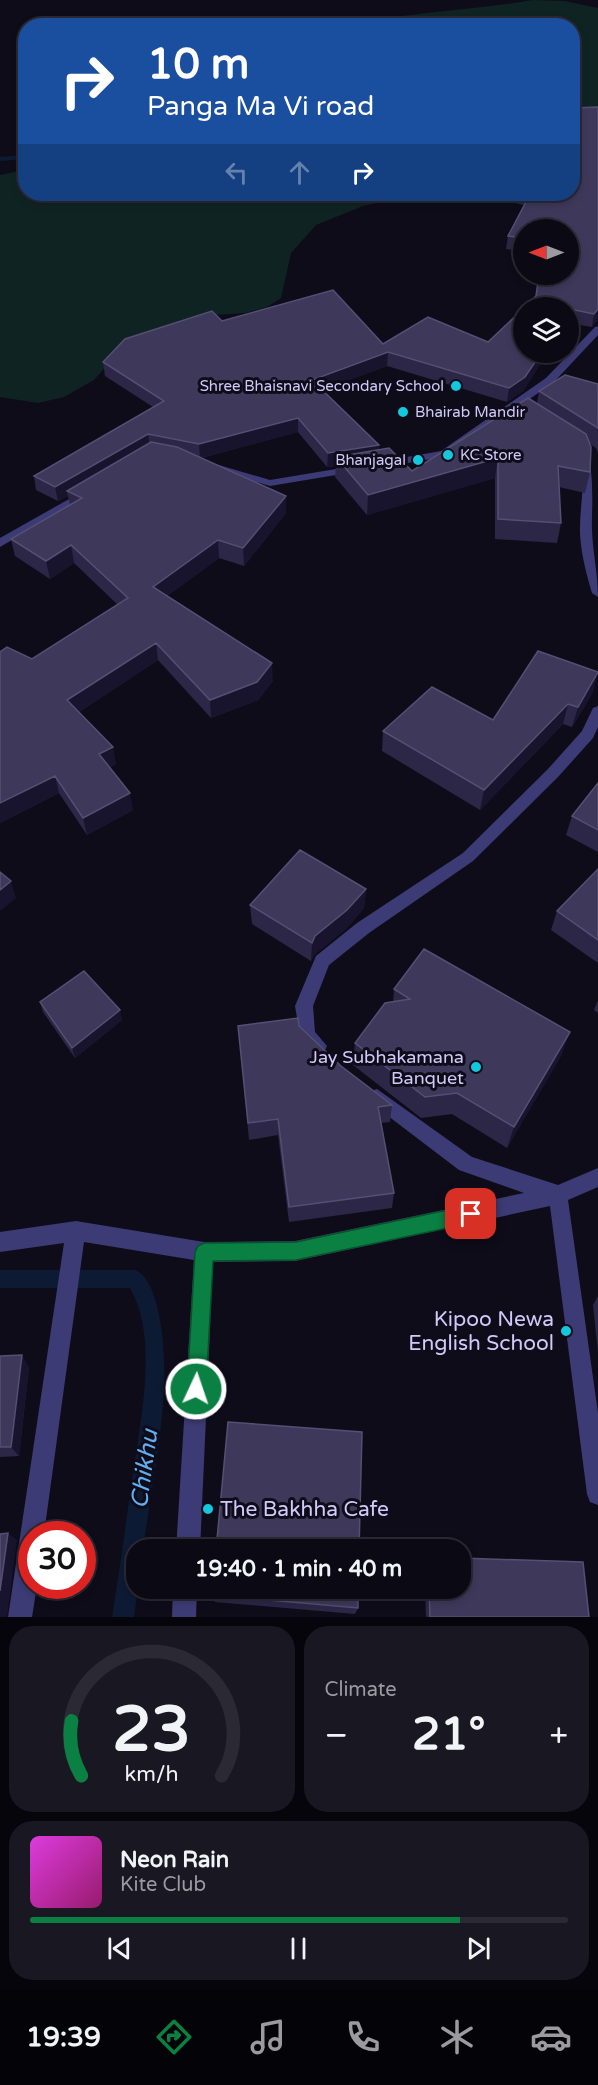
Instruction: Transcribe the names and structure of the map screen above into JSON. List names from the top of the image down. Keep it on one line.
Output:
{"water":["Chikhu"],"places":["Shree Bhaisnavi Secondary School","Bhairab Mandir","KC Store","Bhanjagal","Jay Subhakamana Banquet","Kipoo Newa English School","The Bakhha Cafe"],"north":"left","page":{"turn":["10 m","Panga Ma Vi road"],"limit":"30","trip":"19:40 · 1 min · 40 m","tile":"Climate","heat":["−","21°","+"],"song":["Neon Rain","Kite Club"],"tabs":"19:39","gauge":["23","km/h"]}}
